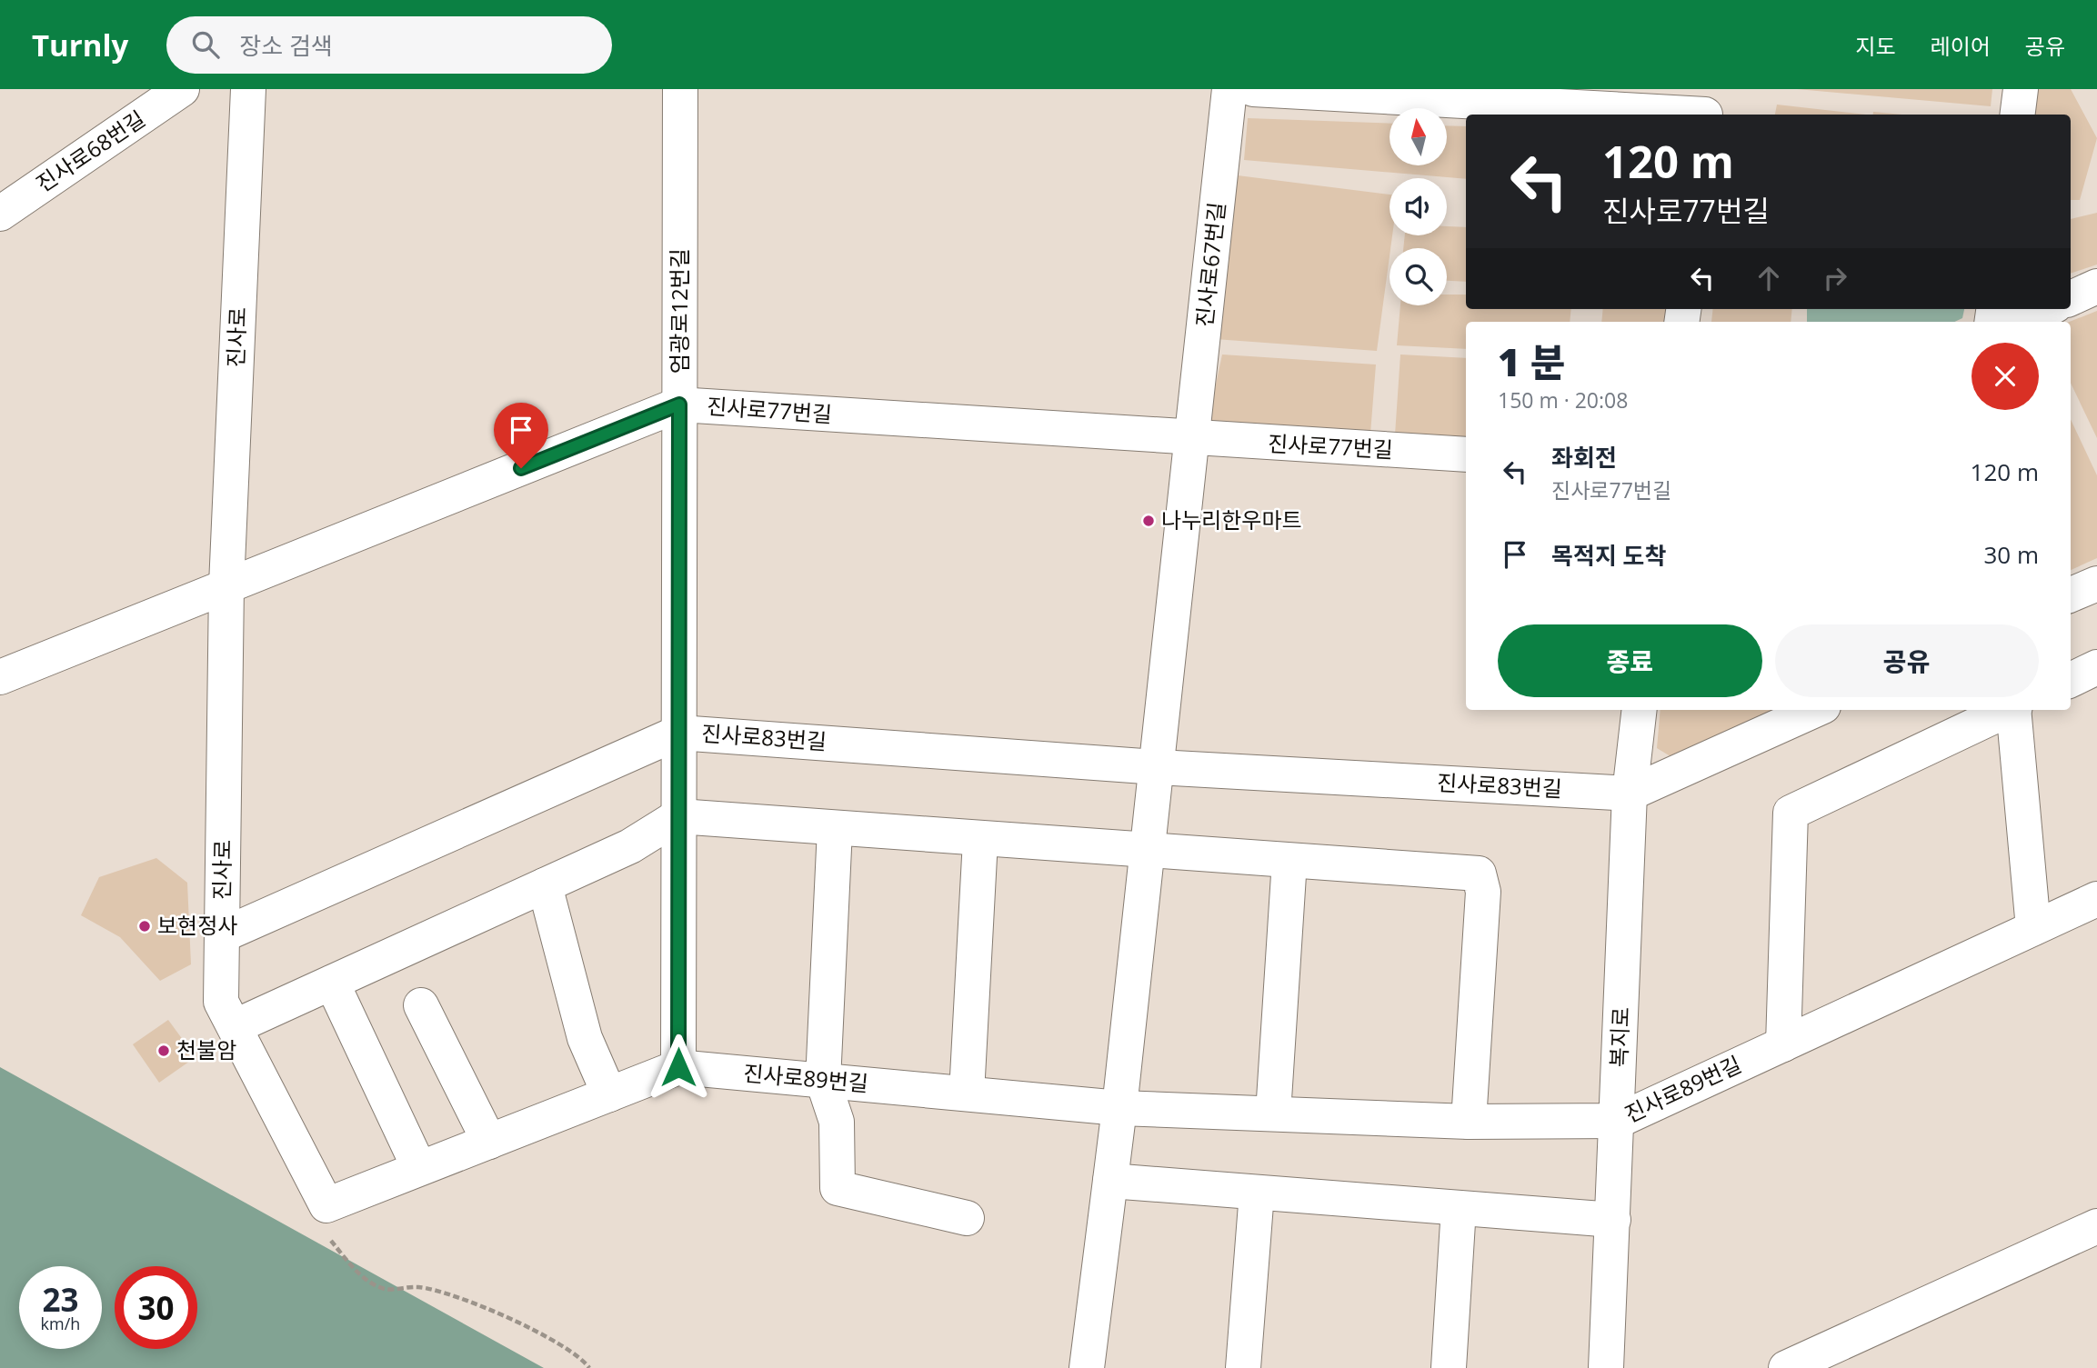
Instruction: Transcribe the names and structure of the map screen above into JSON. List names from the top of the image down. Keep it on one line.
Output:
{"streets":{"street":["진사로68번길","진사로67번길","엄광로12번길","진사로","진사로77번길","진사로83번길","복지로","진사로89번길"]},"crossings":[["진사로67번길","진사로77번길"],["엄광로12번길","진사로77번길"],["엄광로12번길","진사로83번길"],["엄광로12번길","진사로89번길"],["진사로","진사로77번길"],["진사로","진사로83번길"],["진사로","진사로89번길"],["진사로83번길","복지로"],["복지로","진사로89번길"]],"places":["나누리한우마트","보현정사","천불암"],"north":"top","page":{"header":"Turnly","search":"장소 검색","nav":["지도","레이어","공유"],"turn":["120 m","진사로77번길"],"heading":["1 분","150 m · 20:08"],"list":[{"name":"좌회전","note":"진사로77번길","value":"120 m"},{"name":"목적지 도착","value":"30 m"}],"buttons":["종료","공유"],"speed":"23 km/h","limit":"30"}}
